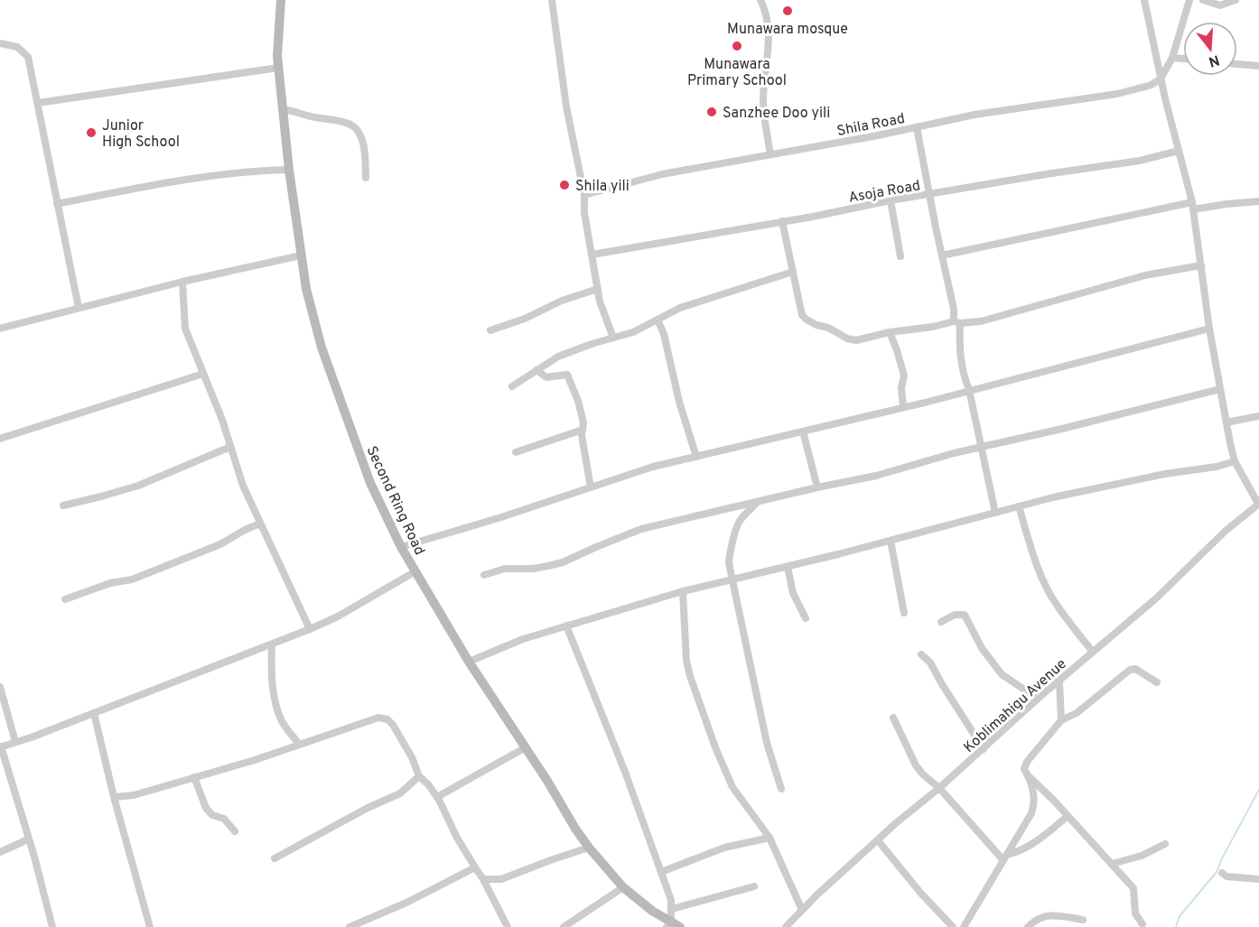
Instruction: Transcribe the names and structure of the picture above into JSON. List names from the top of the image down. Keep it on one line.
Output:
{"streets":{"street":["Shila Road","Asoja Road","Second Ring Road","Koblimahigu Avenue"]},"places":["Munawara mosque","Munawara Primary School","Sanzhee Doo yili","Junior High School","Shila yili"],"north":"bottom"}
